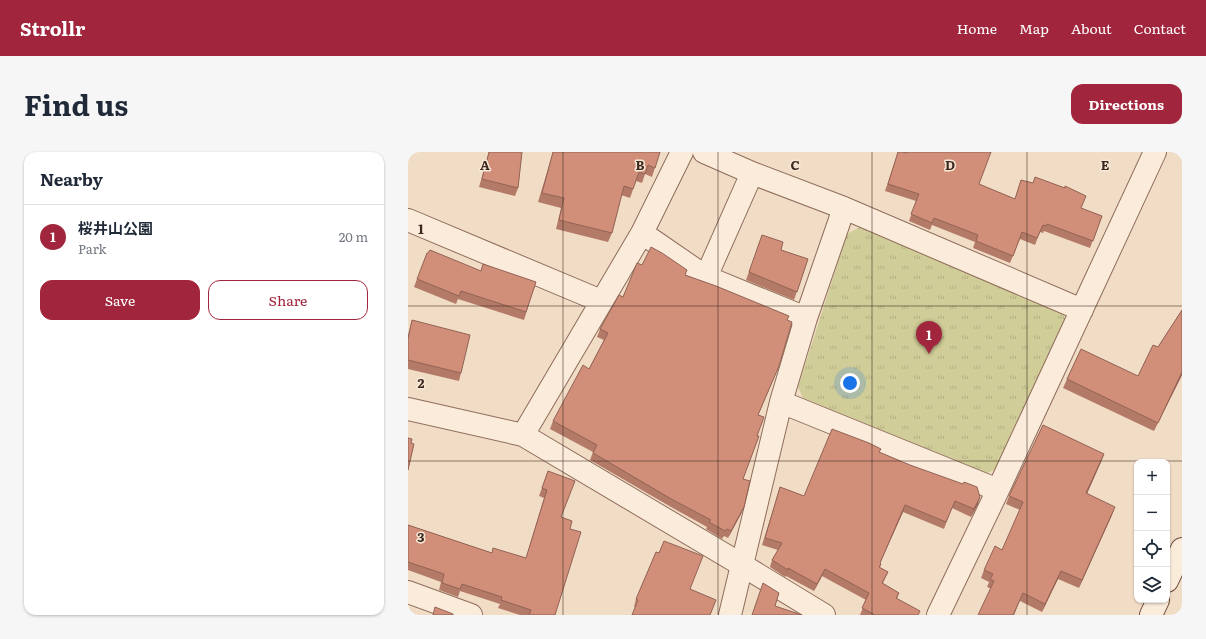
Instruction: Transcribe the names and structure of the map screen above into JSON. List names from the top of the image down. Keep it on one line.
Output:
{"page":{"header":"Strollr","nav":["Home","Map","About","Contact"],"title":"Find us","buttons":["Directions",["Save","Share"]],"heading":"Nearby","list":[{"mark":"1","name":"桜井山公園","note":"Park","value":"20 m"}],"pins":"1","map_buttons":["+","−"]},"grid":{"columns":["A","B","C","D","E"],"rows":["1","2","3"]}}
